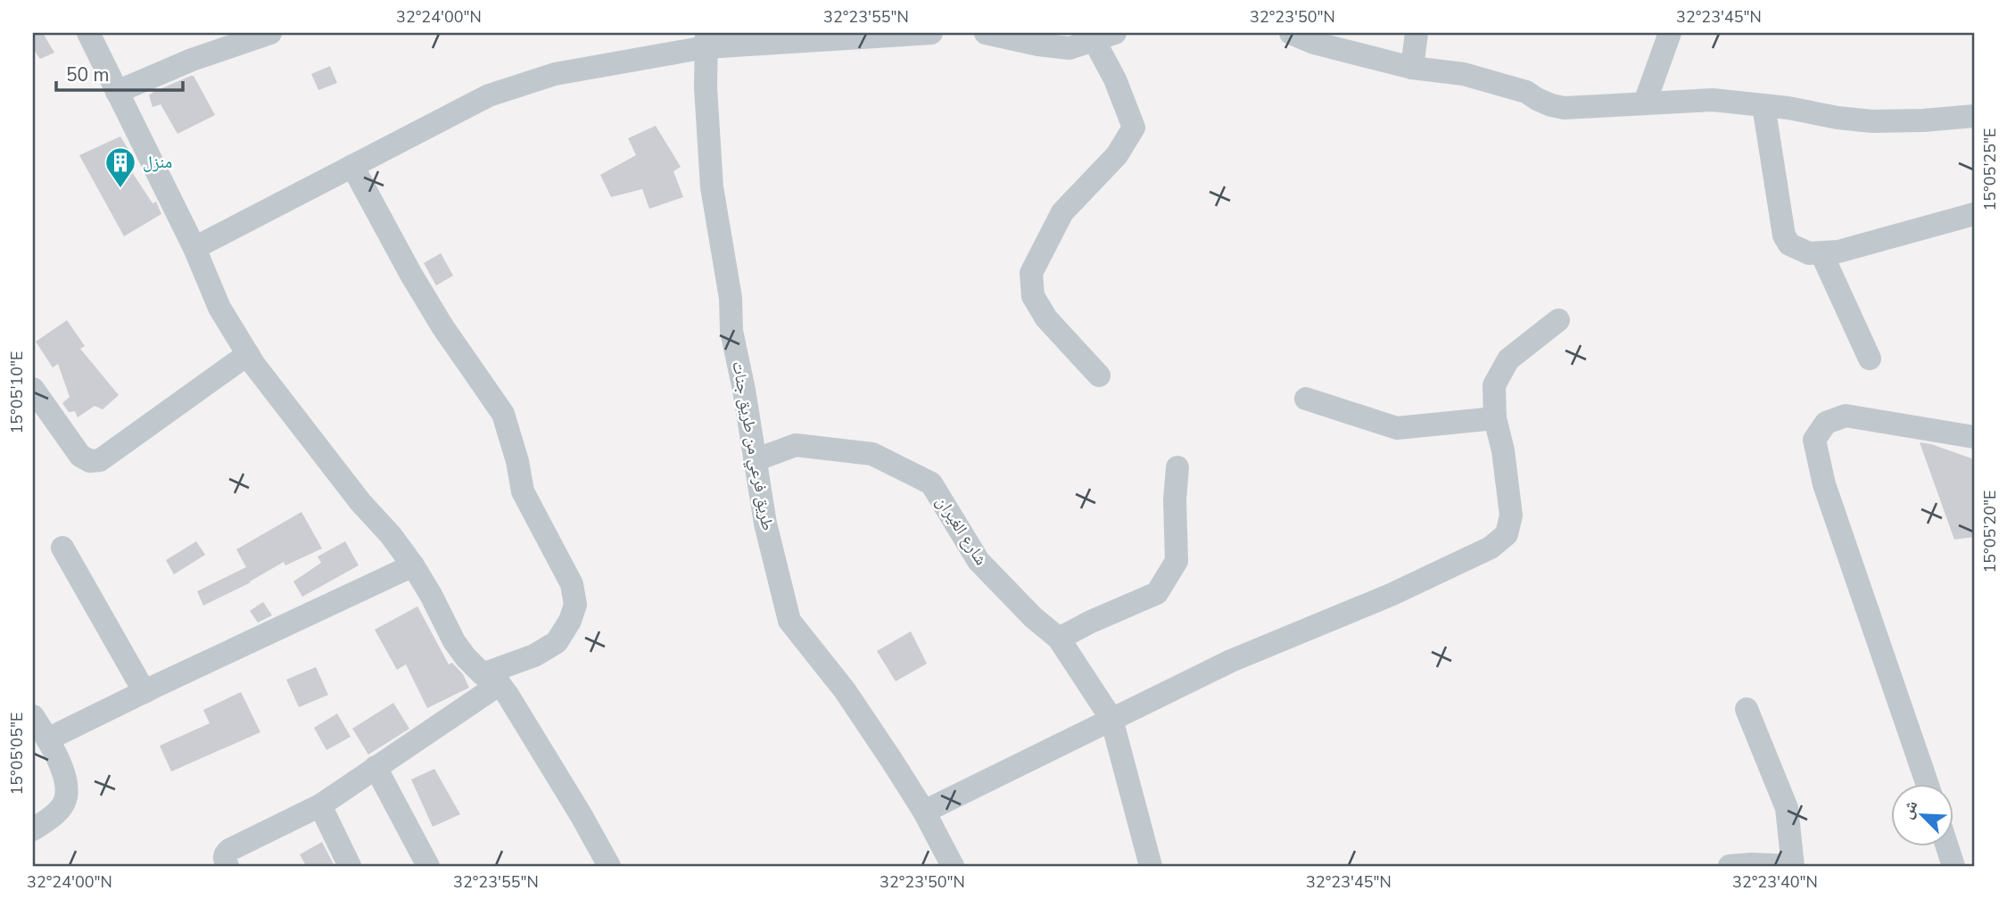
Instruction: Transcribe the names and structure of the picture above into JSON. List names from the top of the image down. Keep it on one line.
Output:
{"streets":{"street":["طريق فرعي من طريق جنات","شارع الغيران"]},"crossings":[["طريق فرعي من طريق جنات","شارع الغيران"]],"places":{"building":["منزل"]},"scale_bar":"50 m","north":"top left","coordinates":["32°24'00\"N","32°23'55\"N","32°23'50\"N","32°23'45\"N","15°05'25\"E","15°05'10\"E","15°05'20\"E","15°05'05\"E","32°23'40\"N"]}
